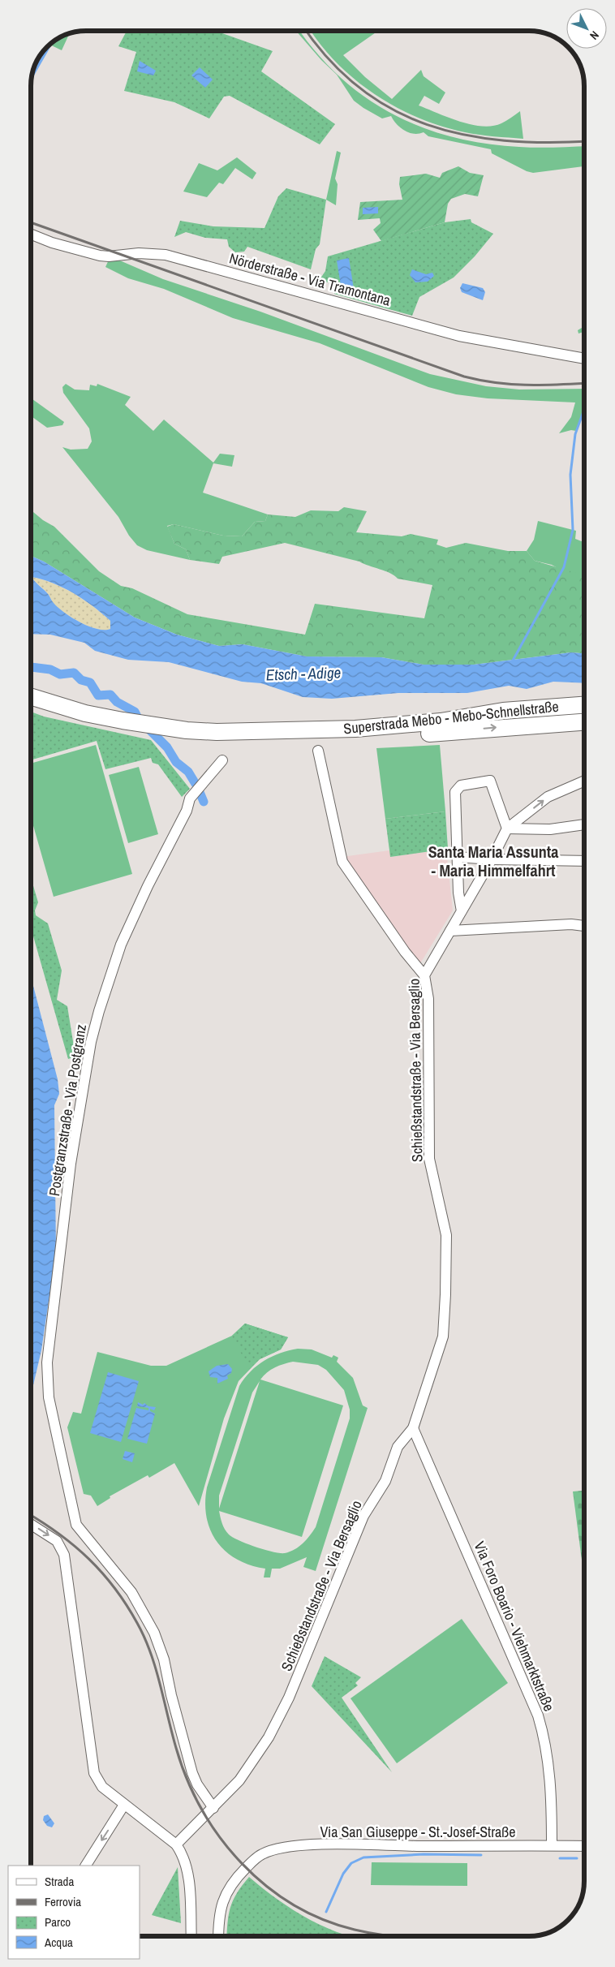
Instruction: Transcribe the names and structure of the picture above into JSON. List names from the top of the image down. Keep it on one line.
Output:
{"streets":{"highway":["Superstrada Mebo - Mebo-Schnellstraße"],"street":["Nörderstraße - Via Tramontana","Schießstandstraße - Via Bersaglio","Postgranzstraße - Via Postgranz","Via Foro Boario - Viehmarktstraße","Via San Giuseppe - St.-Josef-Straße"]},"crossings":[["Schießstandstraße - Via Bersaglio","Postgranzstraße - Via Postgranz"],["Schießstandstraße - Via Bersaglio","Via Foro Boario - Viehmarktstraße"],["Via Foro Boario - Viehmarktstraße","Via San Giuseppe - St.-Josef-Straße"]],"districts":["Santa Maria Assunta - Maria Himmelfahrt"],"water":["Etsch - Adige"],"legend":["Strada","Ferrovia","Parco","Acqua"],"north":"bottom right"}
